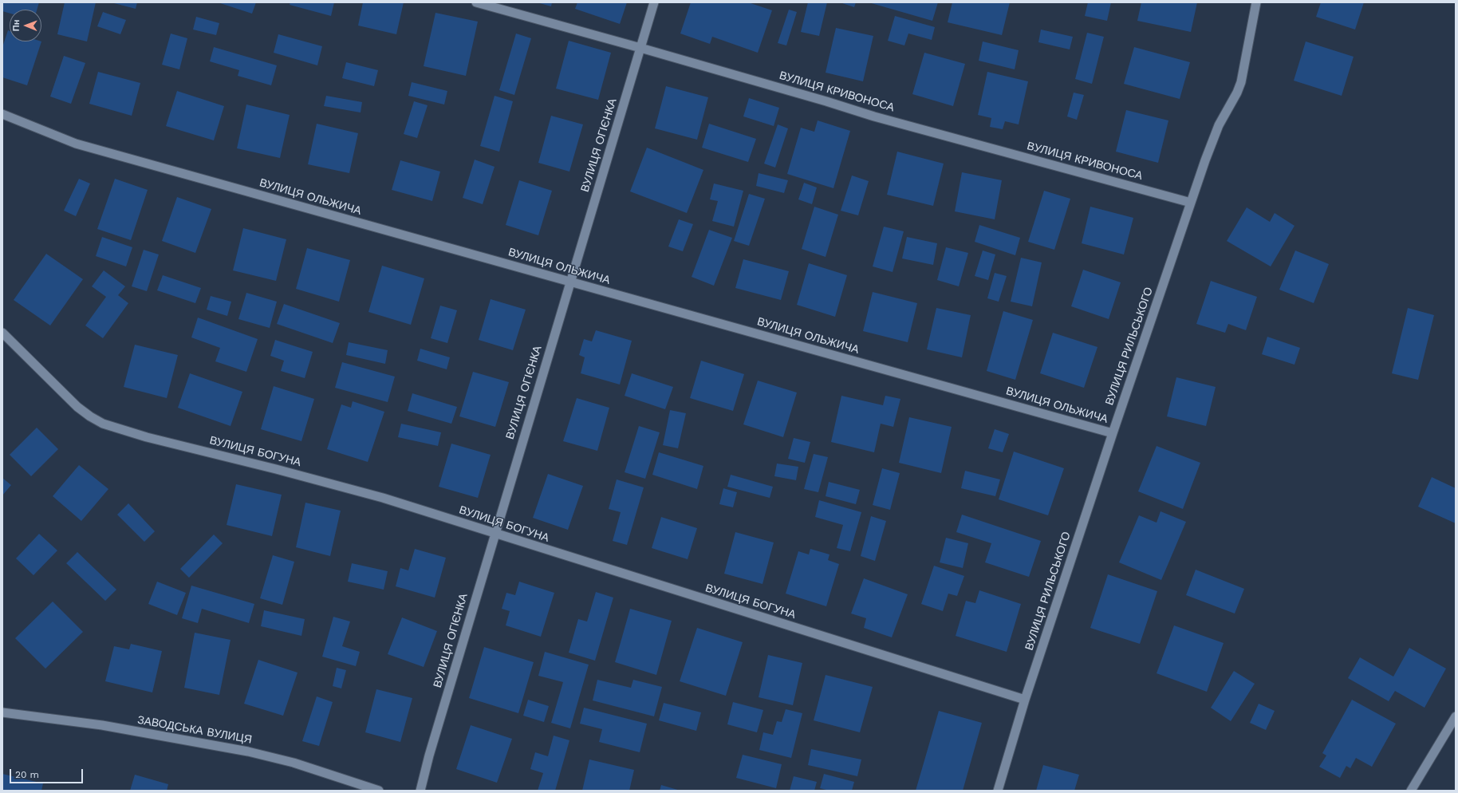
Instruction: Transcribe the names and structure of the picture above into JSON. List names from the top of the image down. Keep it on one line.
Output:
{"streets":{"street":["ВУЛИЦЯ КРИВОНОСА","ВУЛИЦЯ ОГІЄНКА","ВУЛИЦЯ ОЛЬЖИЧА","ВУЛИЦЯ РИЛЬСЬКОГО","ВУЛИЦЯ БОГУНА","ЗАВОДСЬКА ВУЛИЦЯ"]},"crossings":[["ВУЛИЦЯ КРИВОНОСА","ВУЛИЦЯ ОГІЄНКА"],["ВУЛИЦЯ КРИВОНОСА","ВУЛИЦЯ РИЛЬСЬКОГО"],["ВУЛИЦЯ ОГІЄНКА","ВУЛИЦЯ ОЛЬЖИЧА"],["ВУЛИЦЯ ОГІЄНКА","ВУЛИЦЯ БОГУНА"],["ВУЛИЦЯ ОЛЬЖИЧА","ВУЛИЦЯ РИЛЬСЬКОГО"],["ВУЛИЦЯ РИЛЬСЬКОГО","ВУЛИЦЯ БОГУНА"]],"scale_bar":"20 m","north":"left"}
